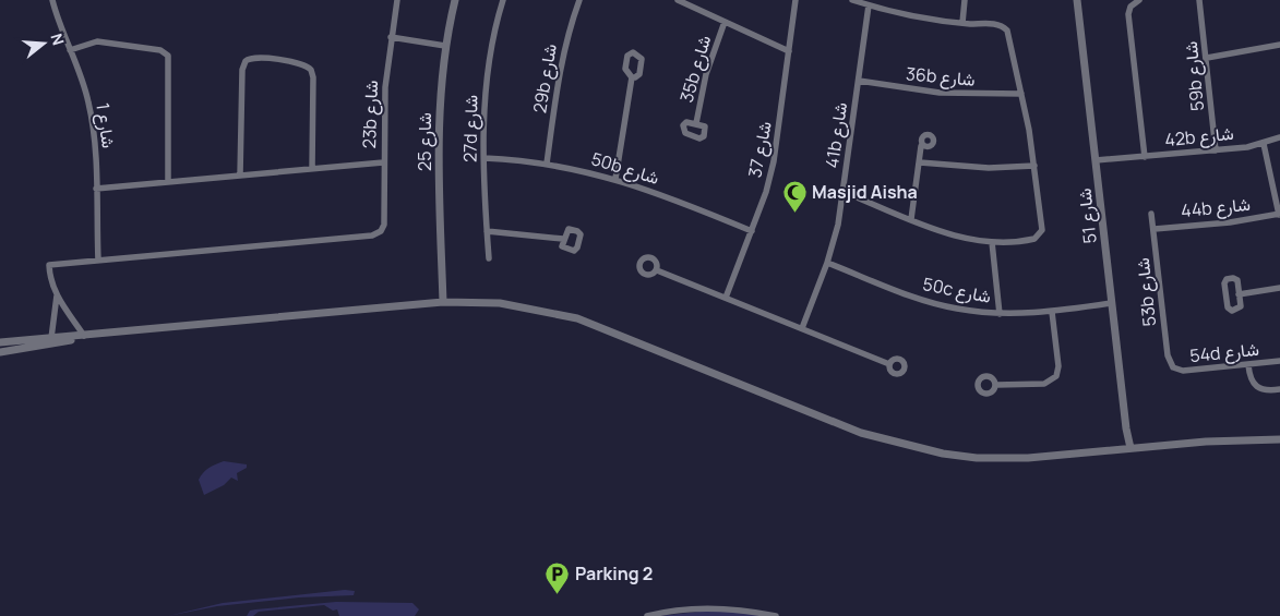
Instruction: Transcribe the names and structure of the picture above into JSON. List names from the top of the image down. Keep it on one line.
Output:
{"streets":{"street":["35b شارع","36b شارع","59b شارع","29b شارع","23b شارع","شارع 1","27d شارع","41b شارع","42b شارع","شارع 25","شارع 37","50b شارع","44b شارع","شارع 51","50c شارع","53b شارع","54d شارع"]},"crossings":[["36b شارع","41b شارع"],["59b شارع","42b شارع"],["29b شارع","50b شارع"],["23b شارع","شارع 1"],["27d شارع","50b شارع"],["41b شارع","50c شارع"],["42b شارع","شارع 51"],["شارع 37","50b شارع"],["44b شارع","53b شارع"],["شارع 51","50c شارع"],["53b شارع","54d شارع"]],"places":{"mosque":["Masjid Aisha"],"parking":["Parking 2"]},"north":"right"}
